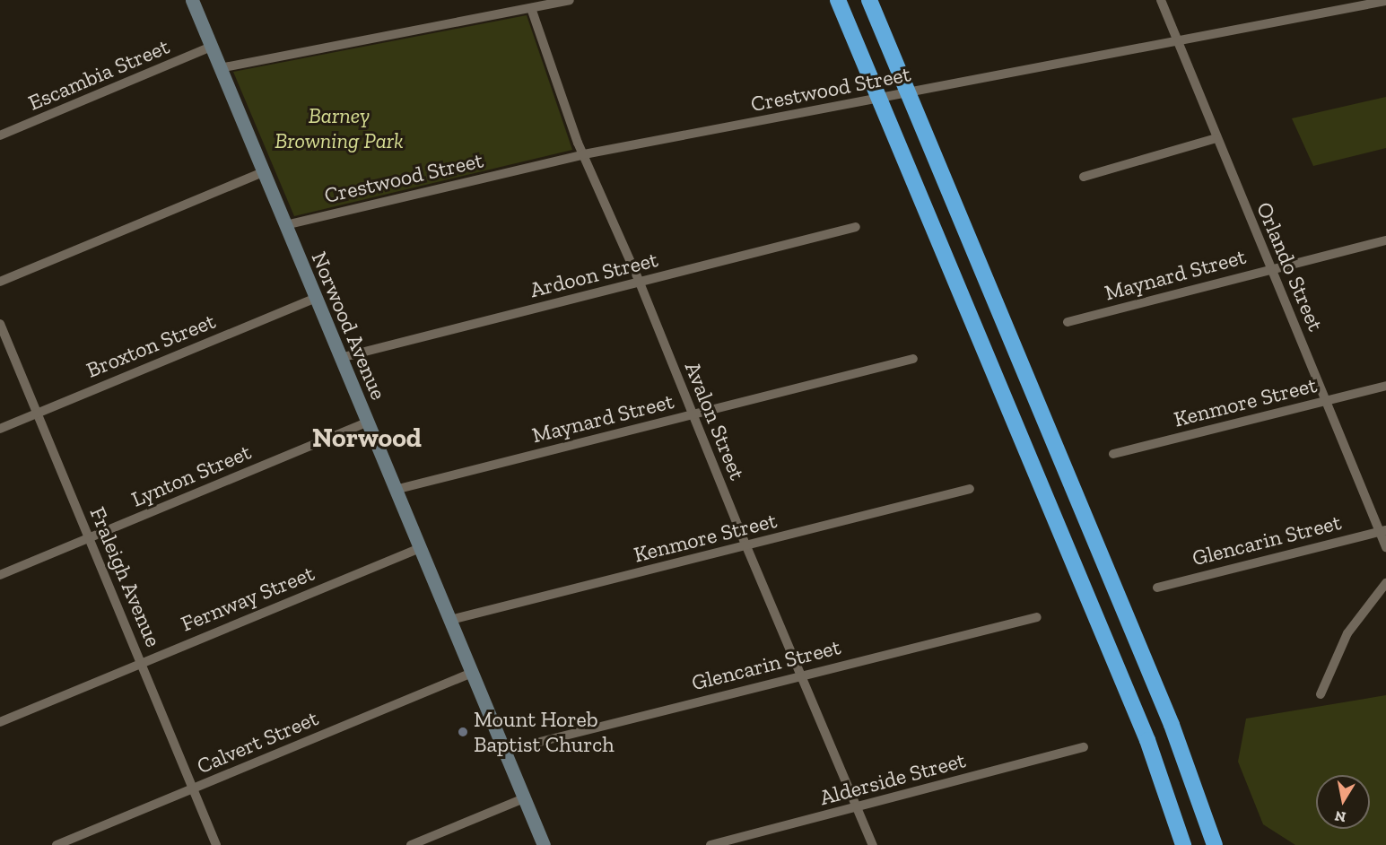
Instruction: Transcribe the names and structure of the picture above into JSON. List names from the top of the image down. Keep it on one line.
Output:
{"streets":{"main road":["Norwood Avenue"],"street":["Escambia Street","Crestwood Street","Orlando Street","Ardoon Street","Maynard Street","Broxton Street","Kenmore Street","Avalon Street","Lynton Street","Glencarin Street","Fraleigh Avenue","Fernway Street","Calvert Street","Alderside Street"]},"crossings":[["Escambia Street","Norwood Avenue"],["Crestwood Street","Orlando Street"],["Crestwood Street","Norwood Avenue"],["Crestwood Street","Avalon Street"],["Orlando Street","Maynard Street"],["Orlando Street","Kenmore Street"],["Orlando Street","Glencarin Street"],["Ardoon Street","Norwood Avenue"],["Ardoon Street","Avalon Street"],["Maynard Street","Norwood Avenue"],["Maynard Street","Avalon Street"],["Norwood Avenue","Broxton Street"],["Norwood Avenue","Kenmore Street"],["Norwood Avenue","Lynton Street"],["Norwood Avenue","Glencarin Street"],["Norwood Avenue","Fernway Street"],["Norwood Avenue","Calvert Street"],["Broxton Street","Fraleigh Avenue"],["Kenmore Street","Avalon Street"],["Avalon Street","Glencarin Street"],["Avalon Street","Alderside Street"],["Lynton Street","Fraleigh Avenue"],["Fraleigh Avenue","Fernway Street"],["Fraleigh Avenue","Calvert Street"]],"districts":["Norwood"],"parks":["Barney Browning Park"],"places":["Mount Horeb Baptist Church"],"north":"bottom"}
